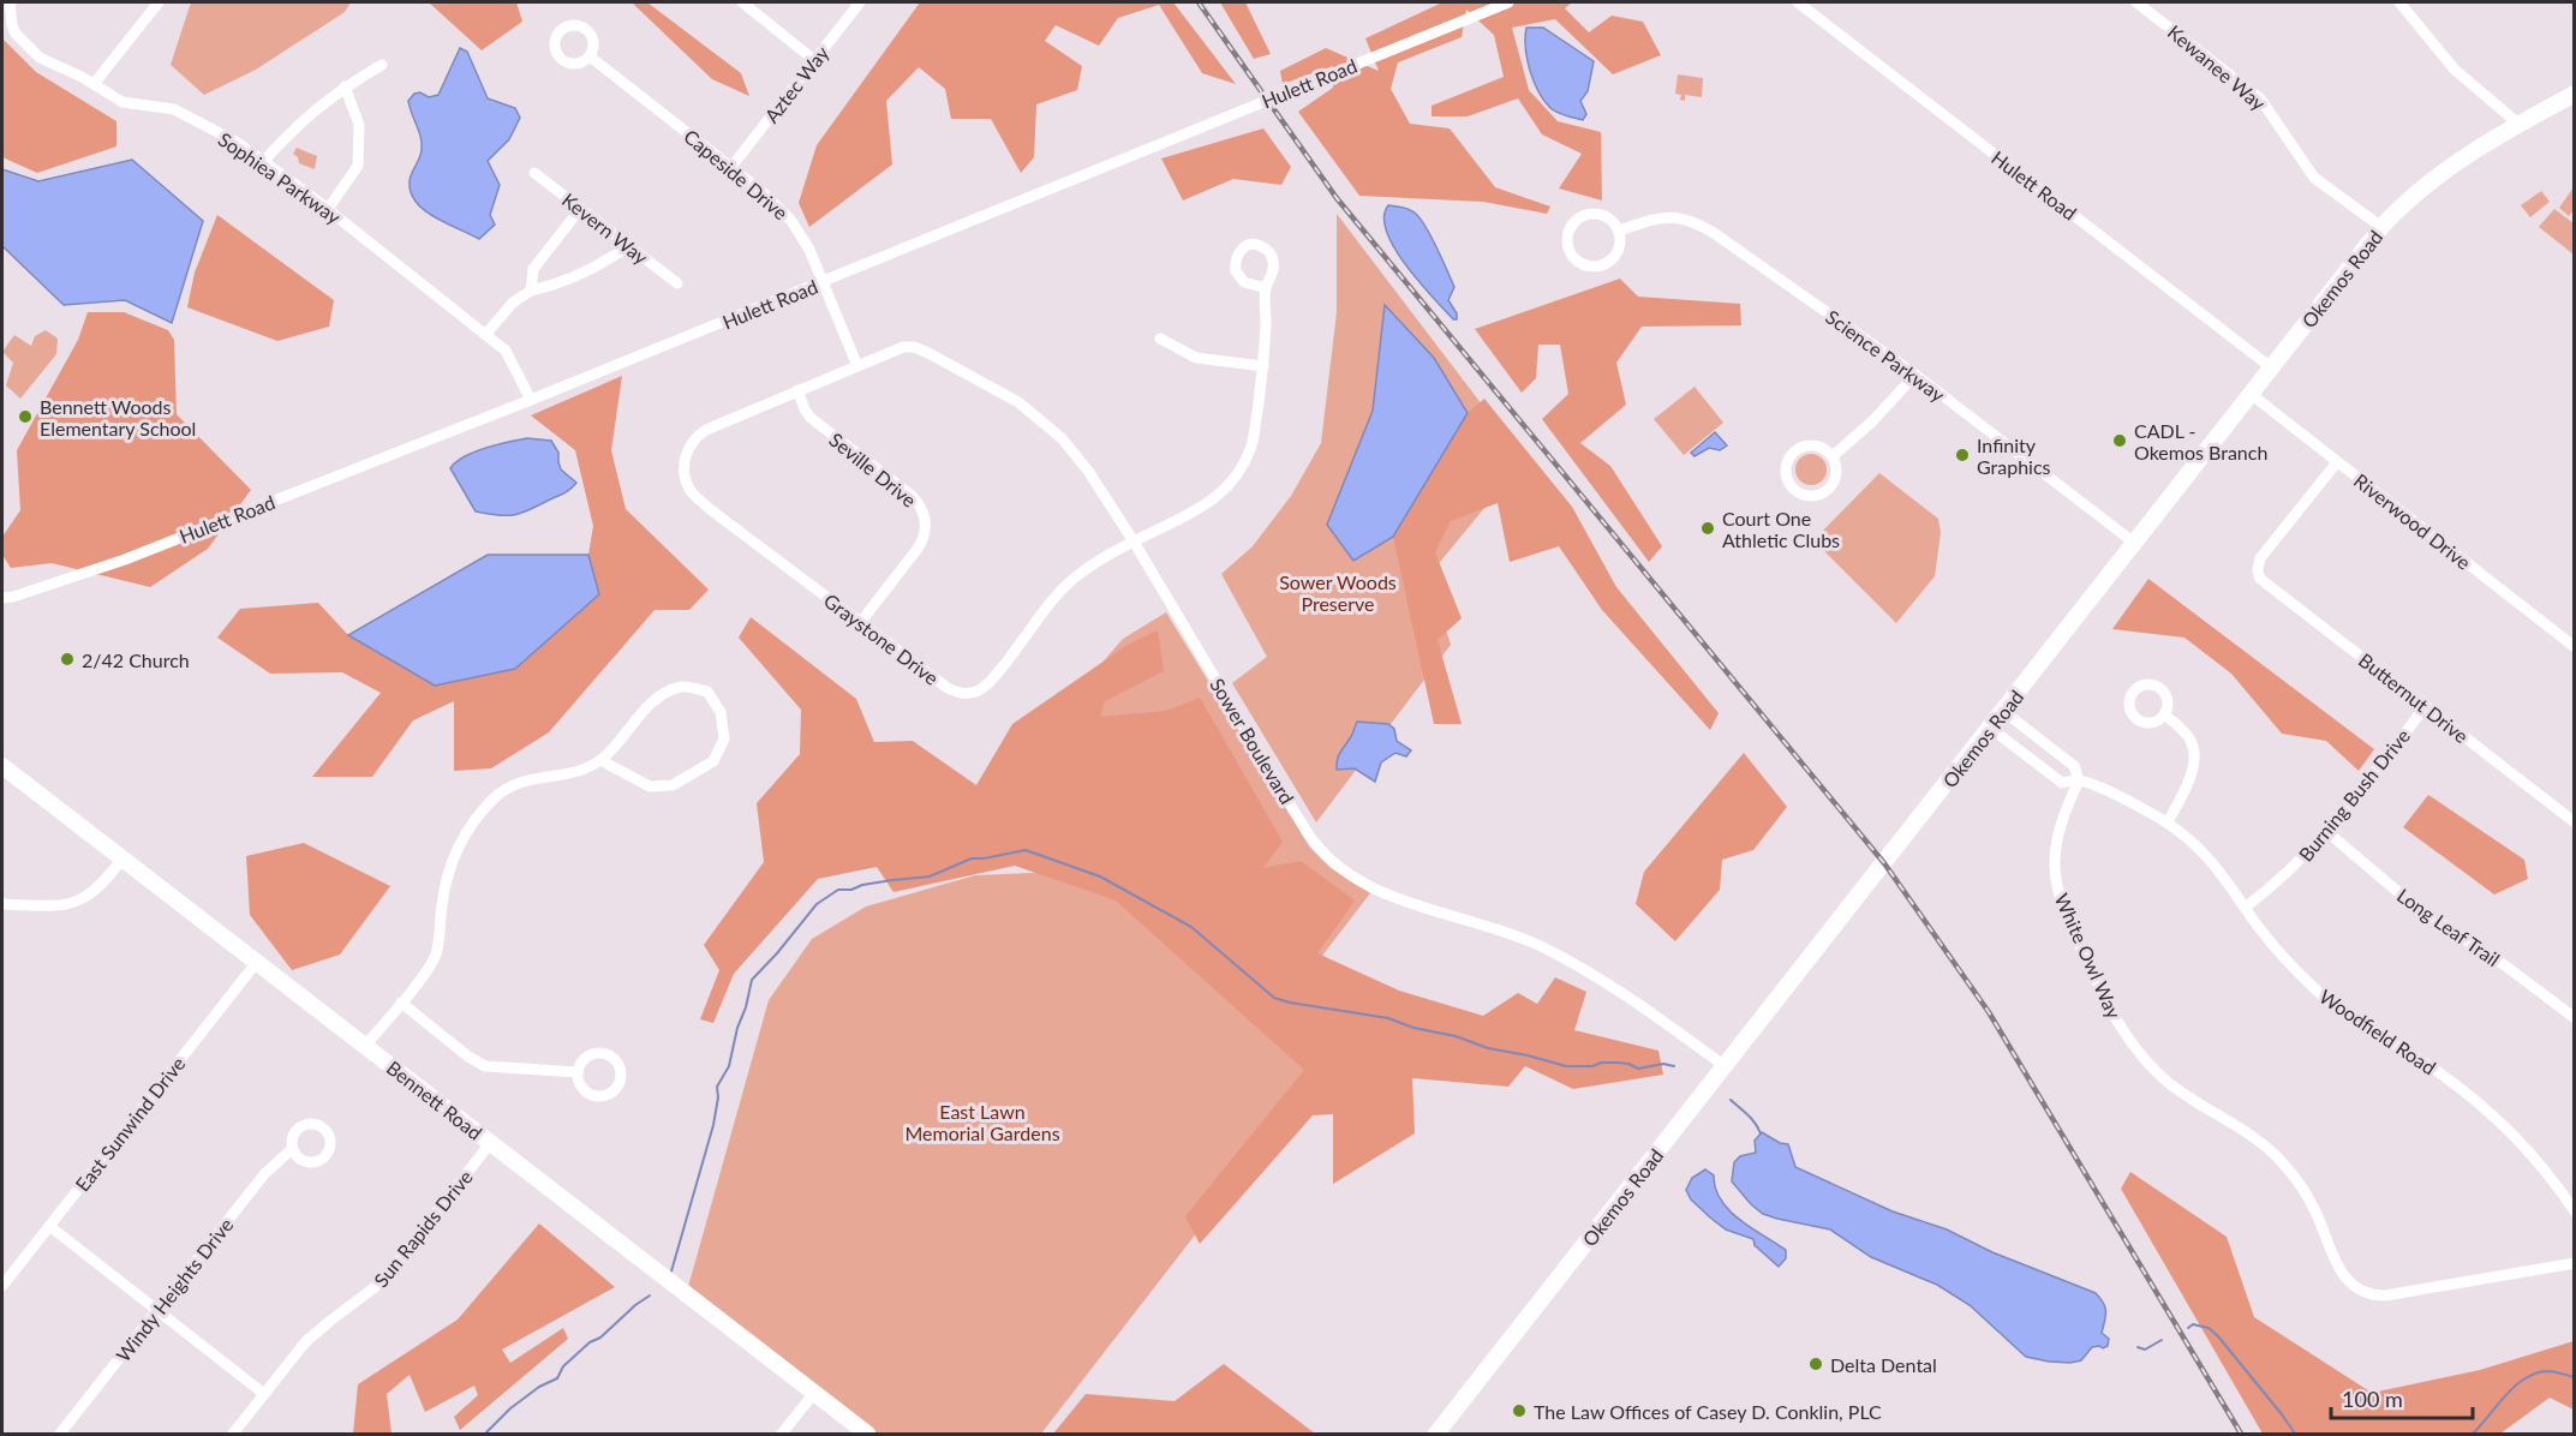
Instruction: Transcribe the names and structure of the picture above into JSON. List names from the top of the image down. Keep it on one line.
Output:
{"streets":{"main road":["Okemos Road","Bennett Road"],"street":["Kewanee Way","Hulett Road","Aztec Way","Capeside Drive","Sophiea Parkway","Kevern Way","Science Parkway","Seville Drive","Riverwood Drive","Graystone Drive","Butternut Drive","Sower Boulevard","Burning Bush Drive","Long Leaf Trail","White Owl Way","Woodfield Road","East Sunwind Drive","Sun Rapids Drive","Windy Heights Drive"]},"crossings":[["Kewanee Way","Okemos Road"],["Hulett Road","Capeside Drive"],["Hulett Road","Sophiea Parkway"],["Hulett Road","Okemos Road"],["Aztec Way","Capeside Drive"],["Capeside Drive","Graystone Drive"],["Capeside Drive","Sower Boulevard"],["Okemos Road","Science Parkway"],["Okemos Road","Riverwood Drive"],["Okemos Road","Sower Boulevard"],["Okemos Road","Woodfield Road"],["Seville Drive","Graystone Drive"],["Riverwood Drive","Butternut Drive"],["Graystone Drive","Sower Boulevard"],["Butternut Drive","Burning Bush Drive"],["Burning Bush Drive","Long Leaf Trail"],["Burning Bush Drive","Woodfield Road"],["White Owl Way","Woodfield Road"],["Bennett Road","East Sunwind Drive"],["Bennett Road","Sun Rapids Drive"]],"parks":["Sower Woods Preserve","East Lawn Memorial Gardens"],"places":["Bennett Woods Elementary School","CADL - Okemos Branch","Infinity Graphics","Court One Athletic Clubs","2/42 Church","Delta Dental","The Law Offices of Casey D. Conklin, PLC"],"scale_bar":"100 m"}
